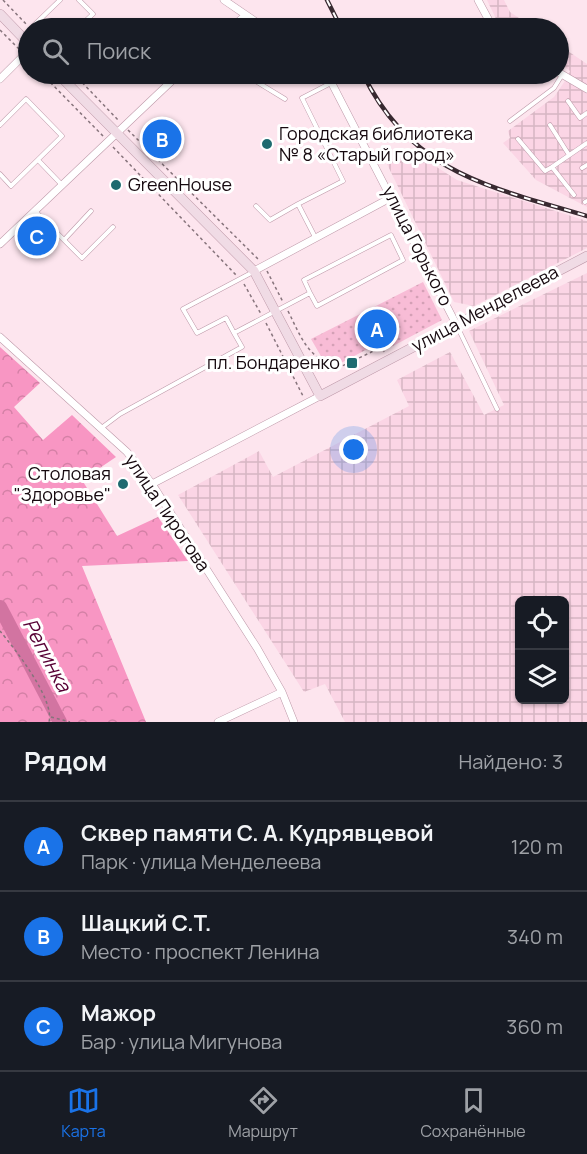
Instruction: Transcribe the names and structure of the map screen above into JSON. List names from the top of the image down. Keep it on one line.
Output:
{"streets":{"main road":["улица Менделеева"],"street":["улица Горького","улица Пирогова"]},"crossings":[["улица Горького","улица Менделеева"]],"water":["Репинка"],"places":{"other":["Городская библиотека № 8 «Старый город»","GreenHouse","Столовая \"Здоровье\""],"transit":["пл. Бондаренко"]},"page":{"search":"Поиск","pins":["B","C","A"],"heading":["Рядом","Найдено: 3"],"list":[{"mark":"A","name":"Сквер памяти С. А. Кудрявцевой","note":"Парк · улица Менделеева","value":"120 m"},{"mark":"B","name":"Шацкий С.Т.","note":"Место · проспект Ленина","value":"340 m"},{"mark":"C","name":"Мажор","note":"Бар · улица Мигунова","value":"360 m"}],"nav":["Карта","Маршрут","Сохранённые"]}}
